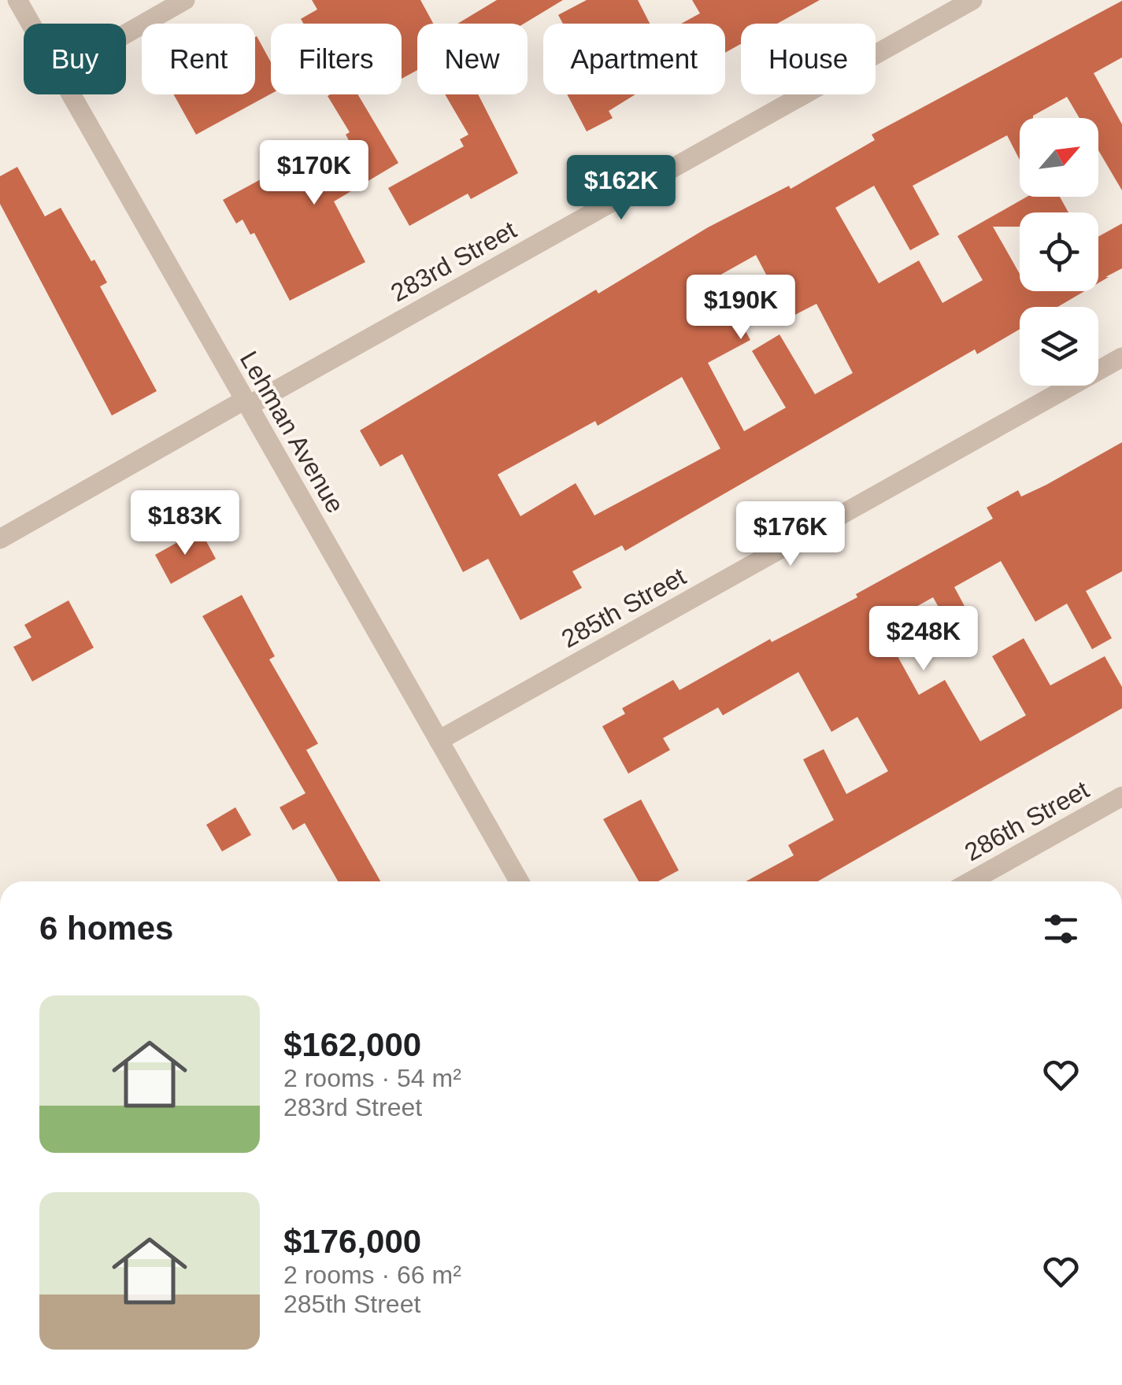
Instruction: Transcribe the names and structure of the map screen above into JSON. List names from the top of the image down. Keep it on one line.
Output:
{"streets":{"street":["283rd Street","Lehman Avenue","285th Street","286th Street"]},"crossings":[["283rd Street","Lehman Avenue"],["Lehman Avenue","285th Street"]],"north":"top right","page":{"chip":["Buy","Rent","Filters","New","Apartment","House"],"price":["$170K","$162K","$190K","$183K","$176K","$248K"],"heading":"6 homes","list":[{"name":"$162,000","note":"2 rooms · 54 m² · 283rd Street"},{"name":"$176,000","note":"2 rooms · 66 m² · 285th Street"}]}}
